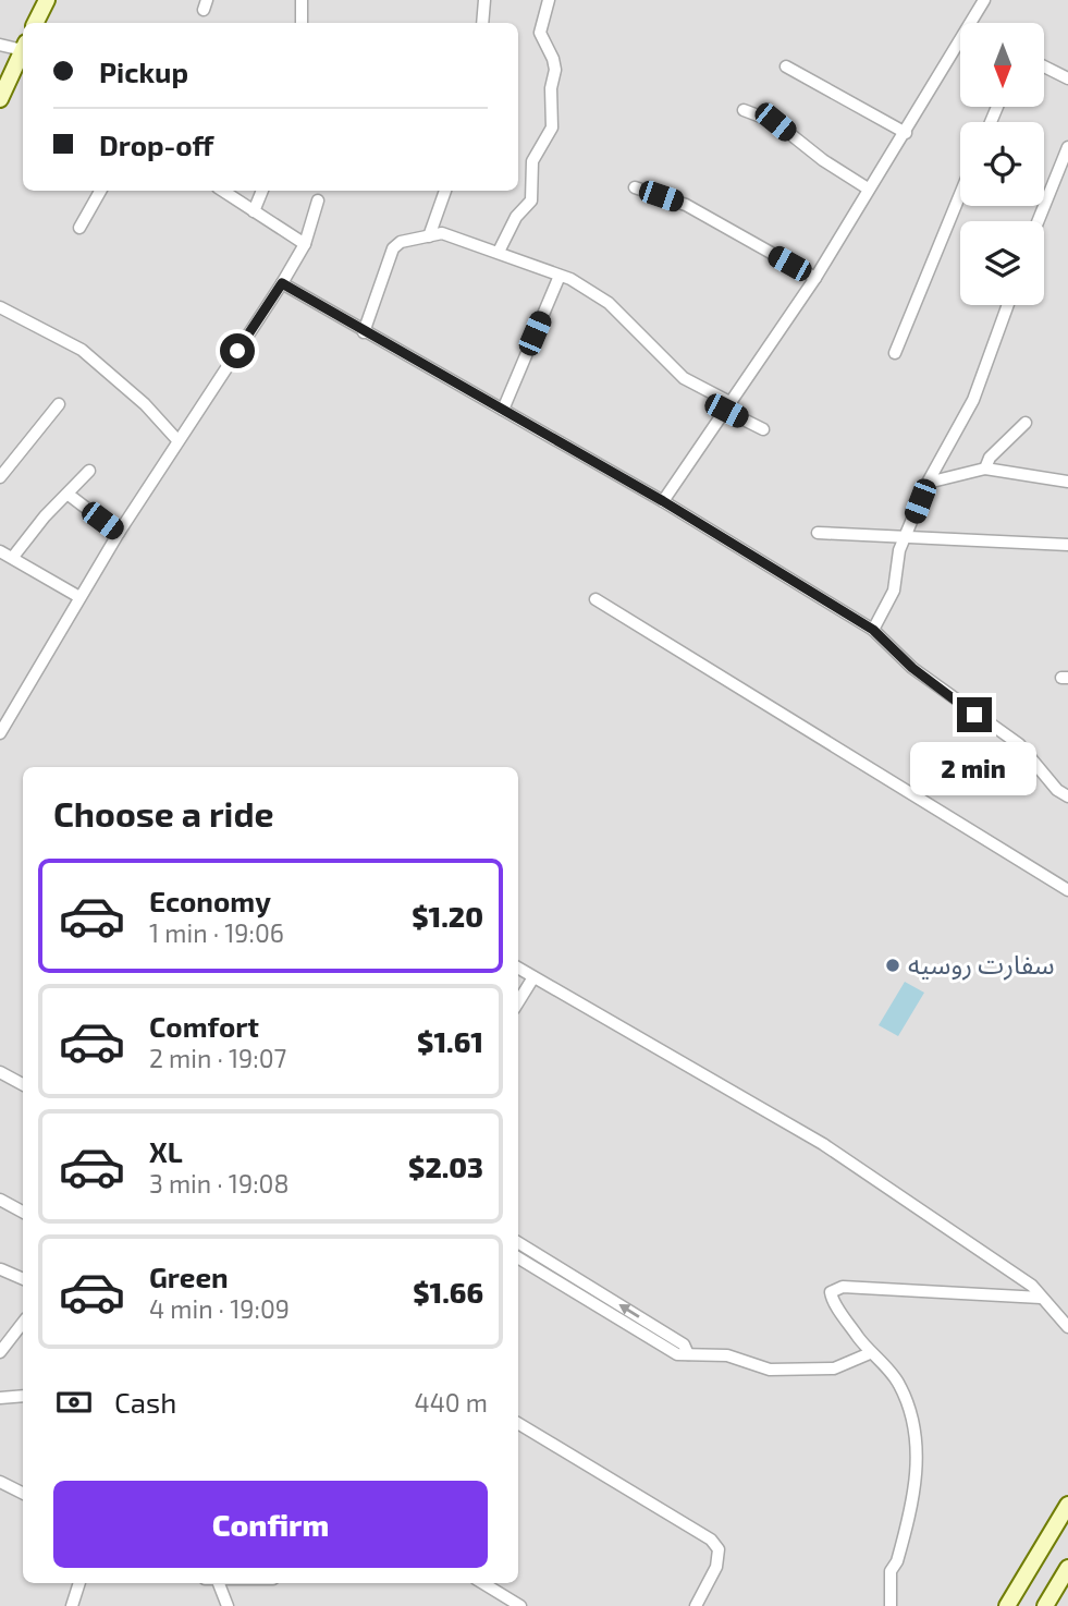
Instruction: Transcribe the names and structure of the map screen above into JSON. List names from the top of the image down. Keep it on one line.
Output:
{"places":["سفارت روسیه"],"north":"bottom","page":{"banner":["Pickup","Drop-off"],"bubble":"2 min","heading":"Choose a ride","list":[{"name":"Economy","note":"1 min · 19:06","value":"$1.20"},{"name":"Comfort","note":"2 min · 19:07","value":"$1.61"},{"name":"XL","note":"3 min · 19:08","value":"$2.03"},{"name":"Green","note":"4 min · 19:09","value":"$1.66"}],"pay":["Cash","440 m"],"buttons":"Confirm"}}
